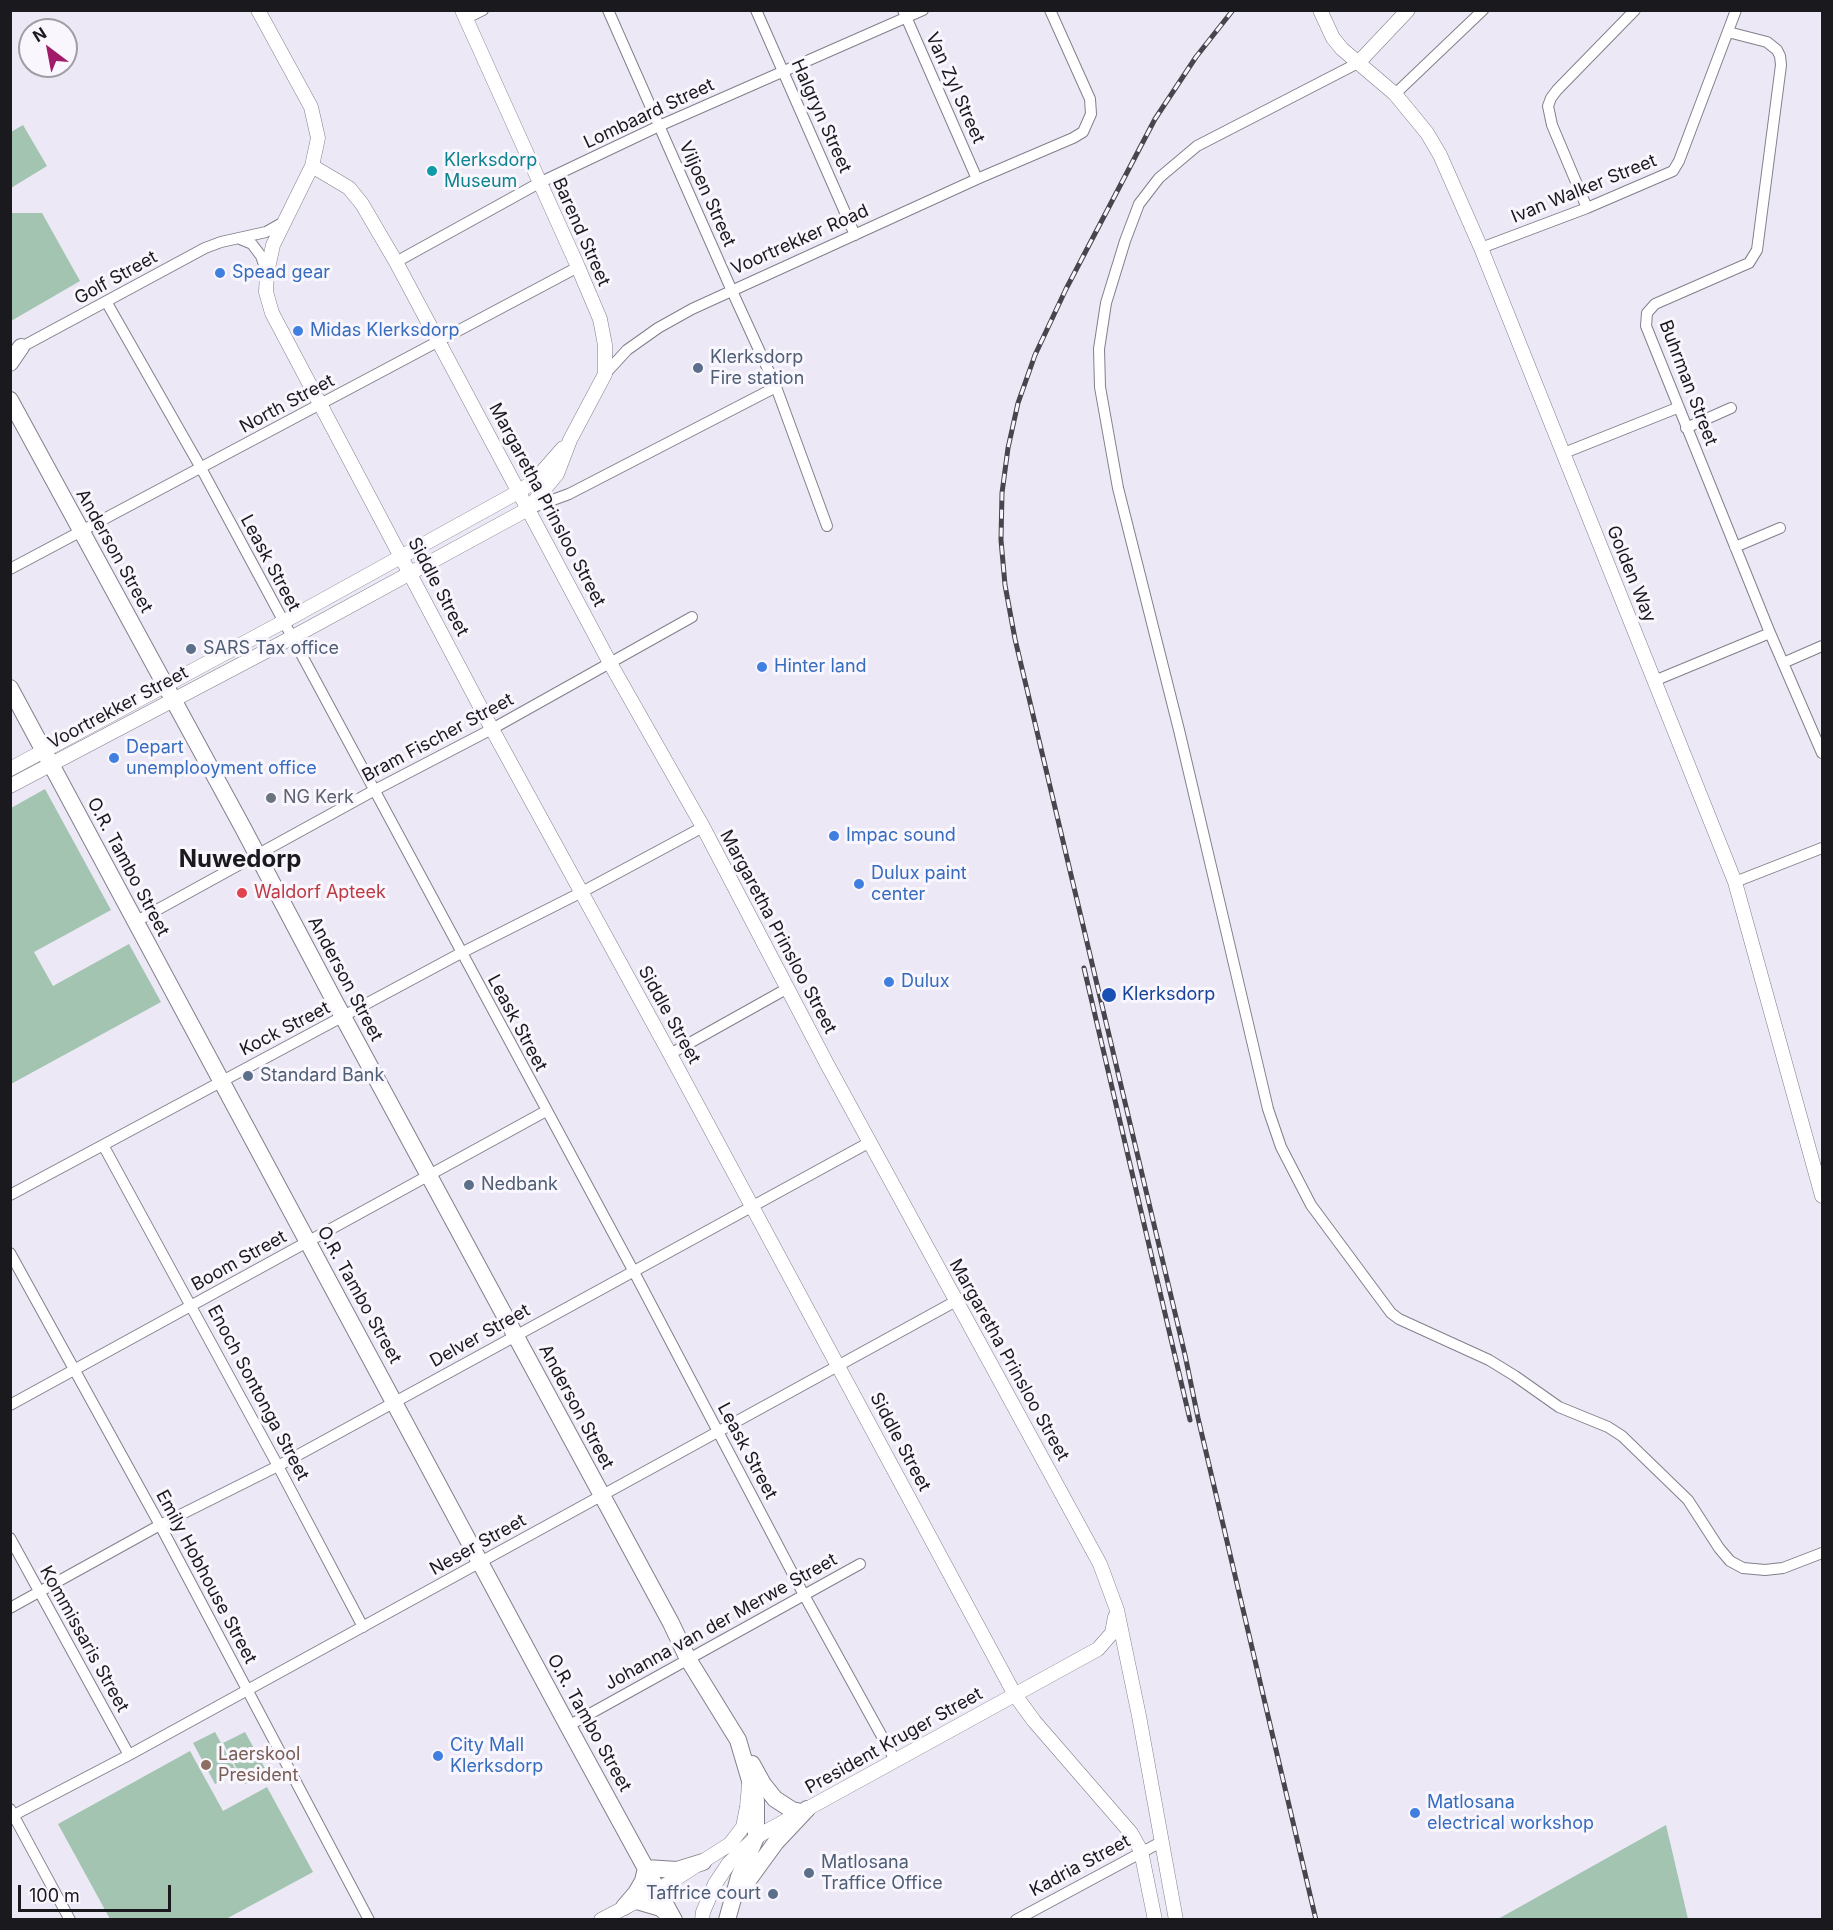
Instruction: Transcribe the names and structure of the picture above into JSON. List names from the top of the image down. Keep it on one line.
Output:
{"streets":{"main road":["Anderson Street","O.R. Tambo Street"],"street":["Van Zyl Street","Lombaard Street","Halgryn Street","Ivan Walker Street","Viljoen Street","Barend Street","Voortrekker Road","Golf Street","Buhrman Street","North Street","Margaretha Prinsloo Street","Leask Street","Golden Way","Siddle Street","Voortrekker Street","Bram Fischer Street","Kock Street","Boom Street","Delver Street","Enoch Sontonga Street","Neser Street","Emily Hobhouse Street","Johanna van der Merwe Street","Kommissaris Street","President Kruger Street","Kadria Street"]},"crossings":[["Van Zyl Street","Lombaard Street"],["Van Zyl Street","Voortrekker Road"],["Lombaard Street","Halgryn Street"],["Lombaard Street","Viljoen Street"],["Lombaard Street","Barend Street"],["Lombaard Street","Margaretha Prinsloo Street"],["Halgryn Street","Voortrekker Road"],["Ivan Walker Street","Buhrman Street"],["Ivan Walker Street","Golden Way"],["Viljoen Street","Voortrekker Road"],["Barend Street","Voortrekker Road"],["Barend Street","North Street"],["Voortrekker Road","Margaretha Prinsloo Street"],["Voortrekker Road","Voortrekker Street"],["Golf Street","Leask Street"],["Golf Street","Siddle Street"],["North Street","Margaretha Prinsloo Street"],["North Street","Anderson Street"],["North Street","Leask Street"],["North Street","Siddle Street"],["Margaretha Prinsloo Street","Siddle Street"],["Margaretha Prinsloo Street","Voortrekker Street"],["Margaretha Prinsloo Street","Bram Fischer Street"],["Margaretha Prinsloo Street","Kock Street"],["Margaretha Prinsloo Street","Delver Street"],["Margaretha Prinsloo Street","Neser Street"],["Margaretha Prinsloo Street","President Kruger Street"],["Margaretha Prinsloo Street","Kadria Street"],["Anderson Street","Voortrekker Street"],["Anderson Street","Bram Fischer Street"],["Anderson Street","Kock Street"],["Anderson Street","Boom Street"],["Anderson Street","Delver Street"],["Anderson Street","Neser Street"],["Anderson Street","Johanna van der Merwe Street"],["Anderson Street","President Kruger Street"],["Leask Street","Voortrekker Street"],["Leask Street","Bram Fischer Street"],["Leask Street","Kock Street"],["Leask Street","Boom Street"],["Leask Street","Delver Street"],["Leask Street","Neser Street"],["Leask Street","Johanna van der Merwe Street"],["Leask Street","President Kruger Street"],["Siddle Street","Voortrekker Street"],["Siddle Street","Bram Fischer Street"],["Siddle Street","Kock Street"],["Siddle Street","Delver Street"],["Siddle Street","Neser Street"],["Siddle Street","President Kruger Street"],["Siddle Street","Kadria Street"],["Voortrekker Street","O.R. Tambo Street"],["Bram Fischer Street","O.R. Tambo Street"],["O.R. Tambo Street","Kock Street"],["O.R. Tambo Street","Boom Street"],["O.R. Tambo Street","Delver Street"],["O.R. Tambo Street","Neser Street"],["O.R. Tambo Street","Johanna van der Merwe Street"],["Kock Street","Enoch Sontonga Street"],["Boom Street","Enoch Sontonga Street"],["Boom Street","Emily Hobhouse Street"],["Delver Street","Enoch Sontonga Street"],["Delver Street","Emily Hobhouse Street"],["Delver Street","Kommissaris Street"],["Enoch Sontonga Street","Neser Street"],["Neser Street","Emily Hobhouse Street"],["Neser Street","Kommissaris Street"]],"districts":["Nuwedorp"],"places":["Klerksdorp Museum","Spead gear","Midas Klerksdorp","Klerksdorp Fire station","SARS Tax office","Hinter land","Depart unemplooyment office","NG Kerk","Impac sound","Dulux paint center","Waldorf Apteek","Dulux","Klerksdorp","Standard Bank","Nedbank","City Mall Klerksdorp","Laerskool President","Matlosana electrical workshop","Matlosana Traffice Office","Taffrice court"],"scale_bar":"100 m","north":"top left"}
